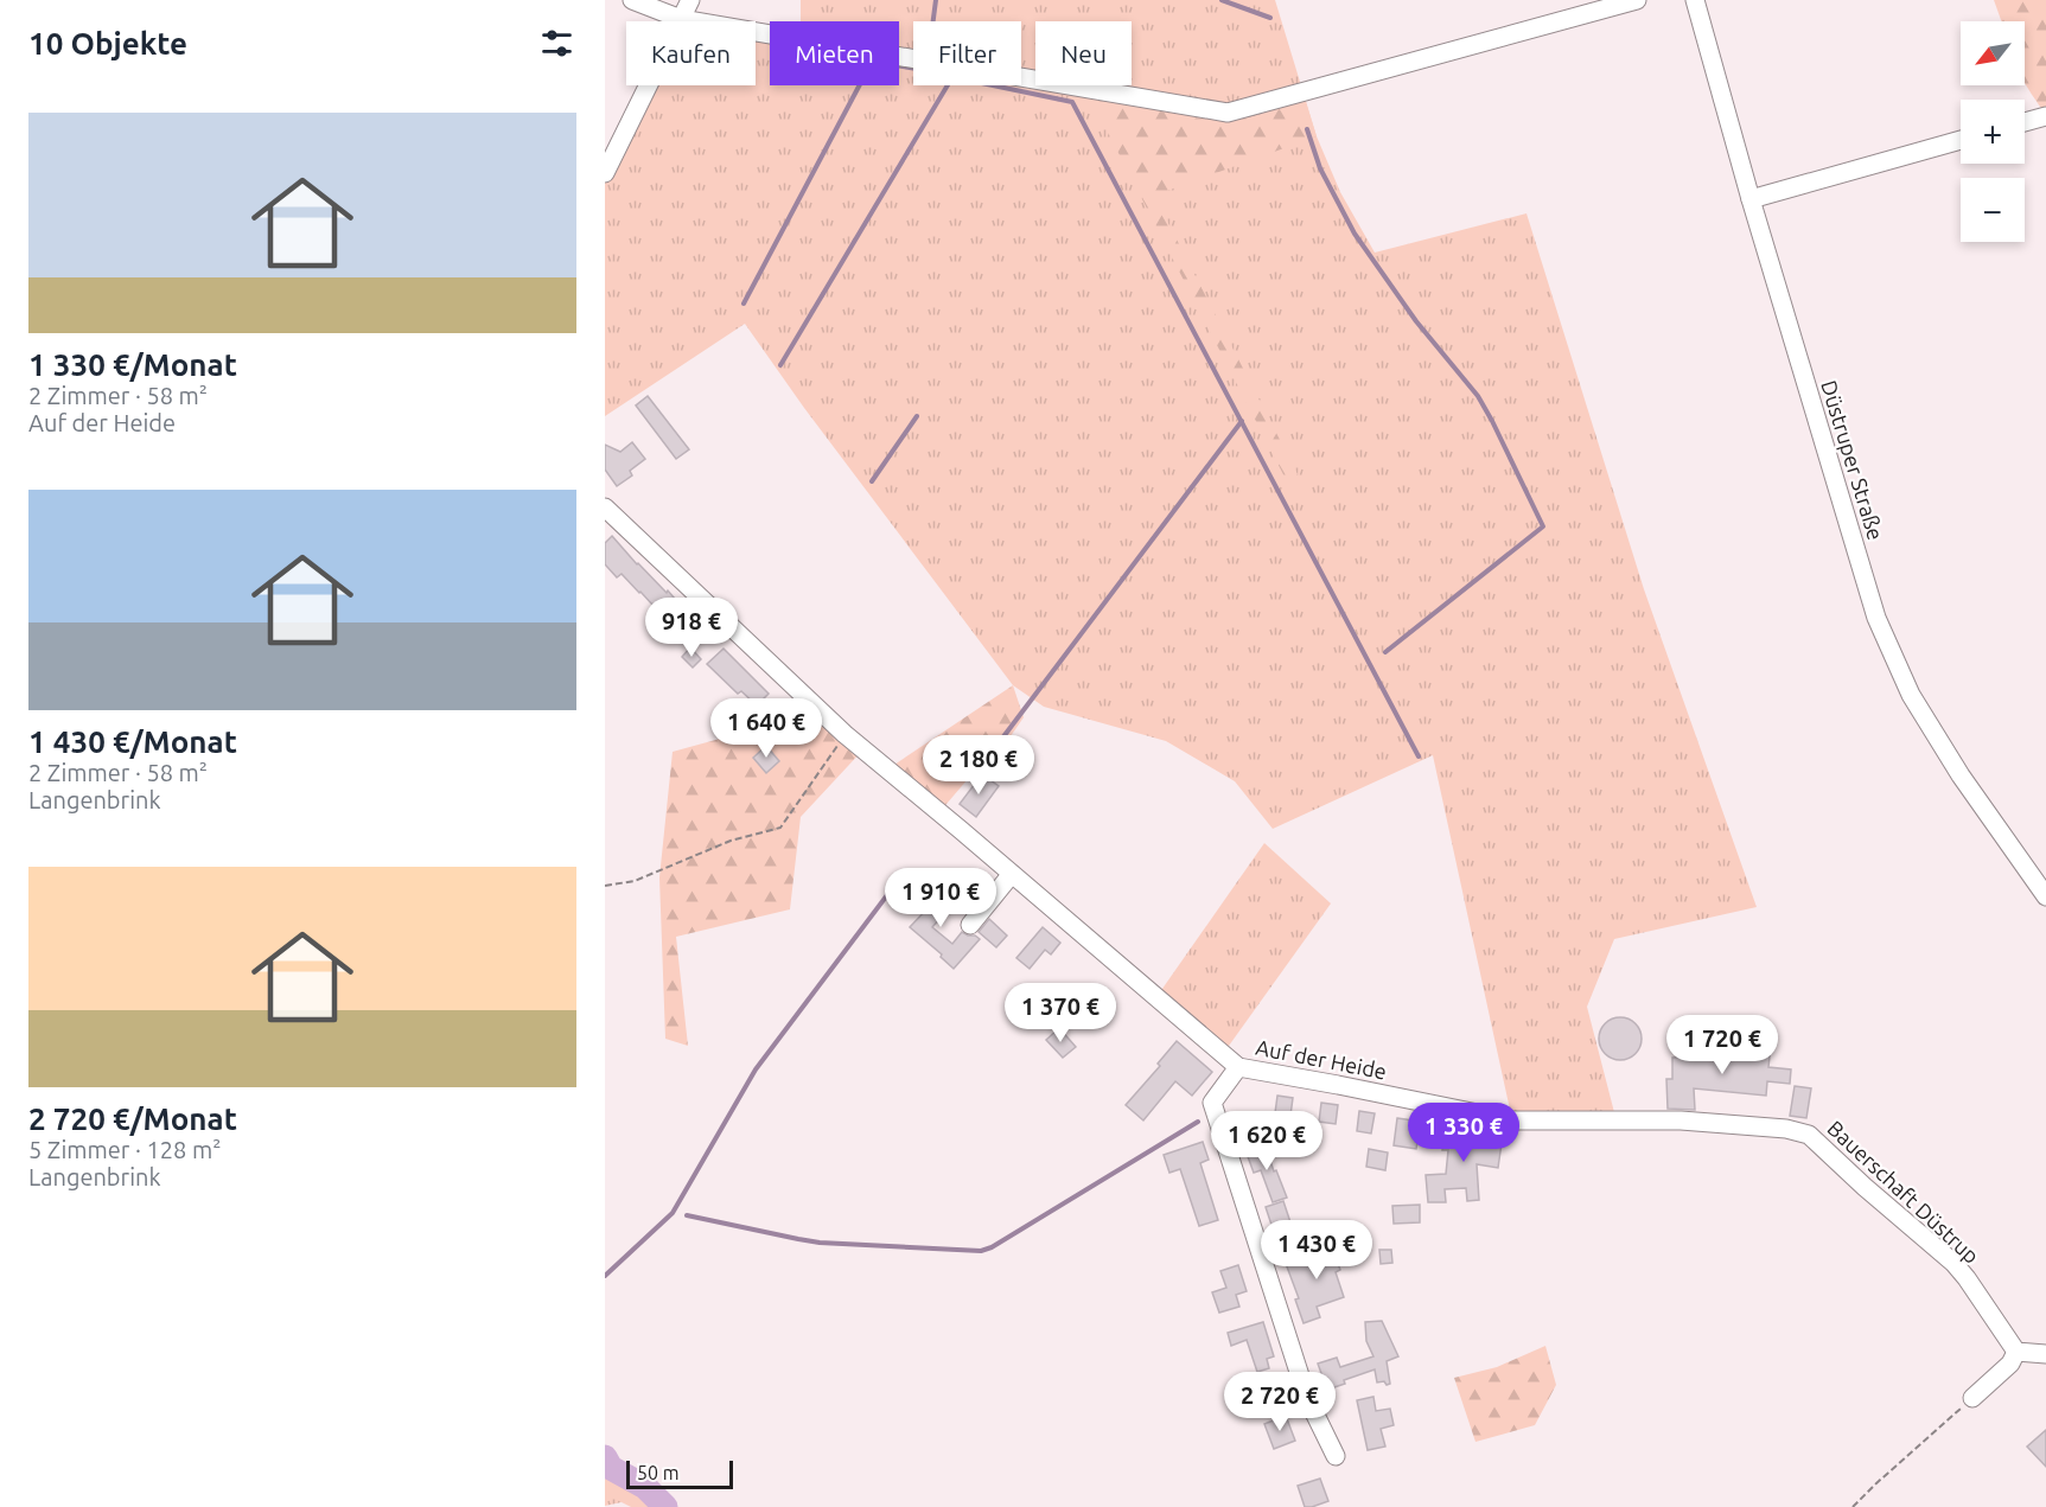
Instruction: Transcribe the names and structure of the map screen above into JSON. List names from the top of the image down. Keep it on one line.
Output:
{"streets":{"street":["Düstruper Straße","Auf der Heide","Bauerschaft Düstrup"]},"crossings":[["Auf der Heide","Bauerschaft Düstrup"]],"scale_bar":"50 m","north":"bottom left","page":{"heading":"10 Objekte","map_buttons":["+","−"],"chip":["Kaufen","Mieten","Filter","Neu"],"list":[{"name":"1 330 €/Monat","note":"2 Zimmer · 58 m² · Auf der Heide"},{"name":"1 430 €/Monat","note":"2 Zimmer · 58 m² · Langenbrink"},{"name":"2 720 €/Monat","note":"5 Zimmer · 128 m² · Langenbrink"}],"price":["918 €","1 640 €","2 180 €","1 910 €","1 370 €","1 720 €","1 330 €","1 620 €","1 430 €","2 720 €"],"scale":"50 m"}}
